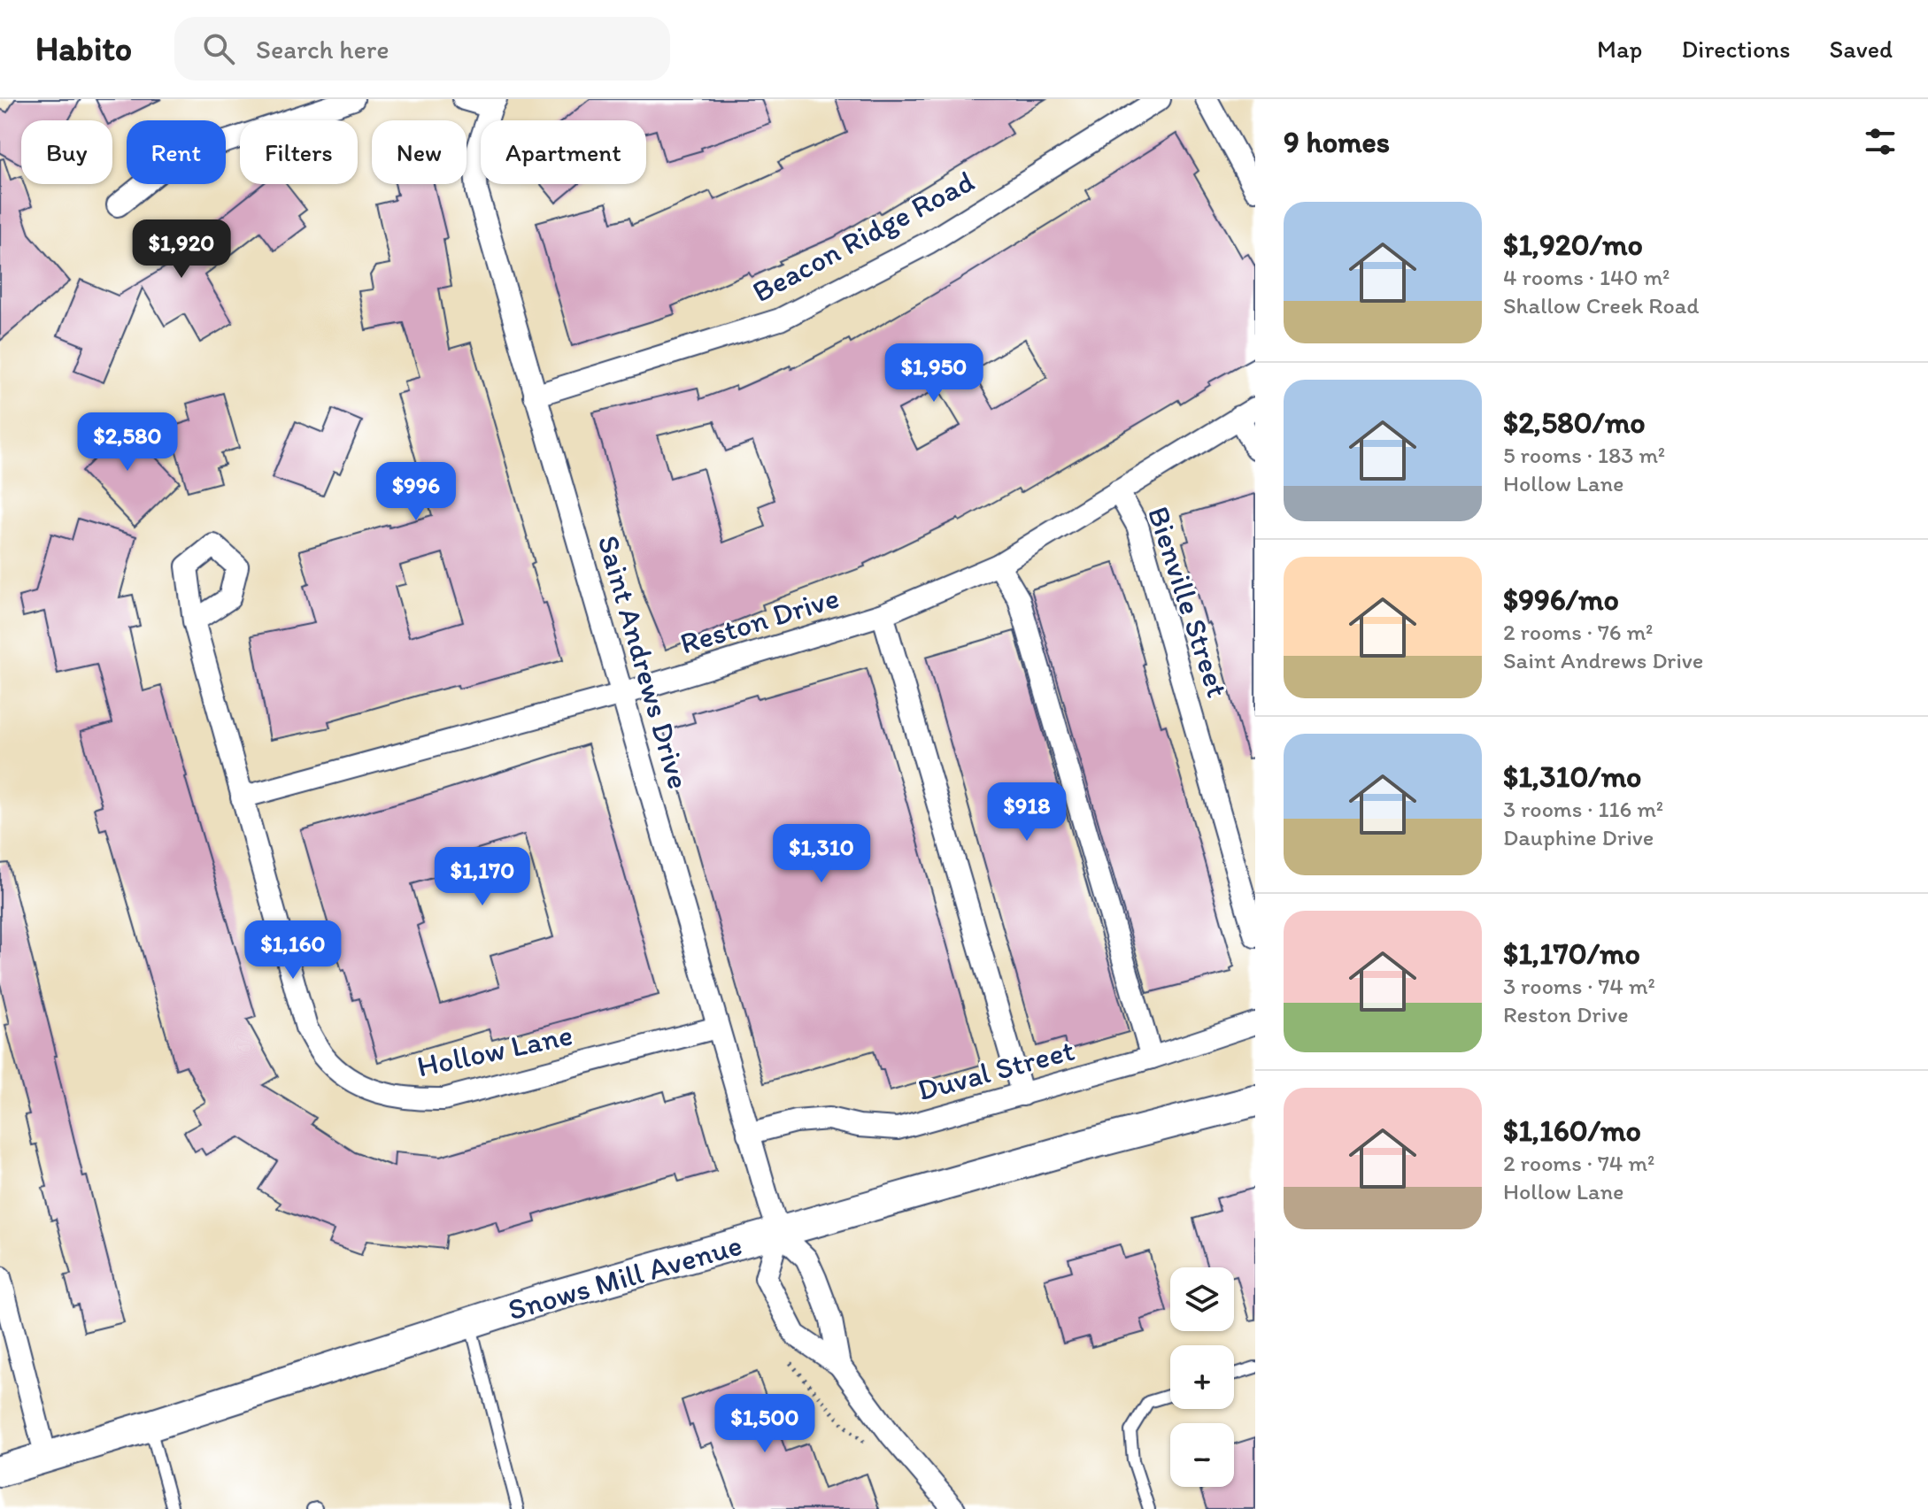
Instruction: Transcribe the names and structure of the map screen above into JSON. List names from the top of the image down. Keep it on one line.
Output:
{"streets":{"main road":["Snows Mill Avenue"],"street":["Beacon Ridge Road","Bienville Street","Reston Drive","Saint Andrews Drive","Hollow Lane","Duval Street"]},"crossings":[["Beacon Ridge Road","Saint Andrews Drive"],["Bienville Street","Reston Drive"],["Reston Drive","Saint Andrews Drive"],["Reston Drive","Hollow Lane"],["Saint Andrews Drive","Hollow Lane"],["Saint Andrews Drive","Duval Street"],["Saint Andrews Drive","Snows Mill Avenue"]],"page":{"header":"Habito","search":"Search here","nav":["Map","Directions","Saved"],"heading":"9 homes","chip":["Buy","Rent","Filters","New","Apartment"],"list":[{"name":"$1,920/mo","note":"4 rooms · 140 m² · Shallow Creek Road"},{"name":"$2,580/mo","note":"5 rooms · 183 m² · Hollow Lane"},{"name":"$996/mo","note":"2 rooms · 76 m² · Saint Andrews Drive"},{"name":"$1,310/mo","note":"3 rooms · 116 m² · Dauphine Drive"},{"name":"$1,170/mo","note":"3 rooms · 74 m² · Reston Drive"},{"name":"$1,160/mo","note":"2 rooms · 74 m² · Hollow Lane"}],"price":["$1,920","$1,950","$2,580","$996","$918","$1,310","$1,170","$1,160","$1,500"],"map_buttons":["+","−"]}}
